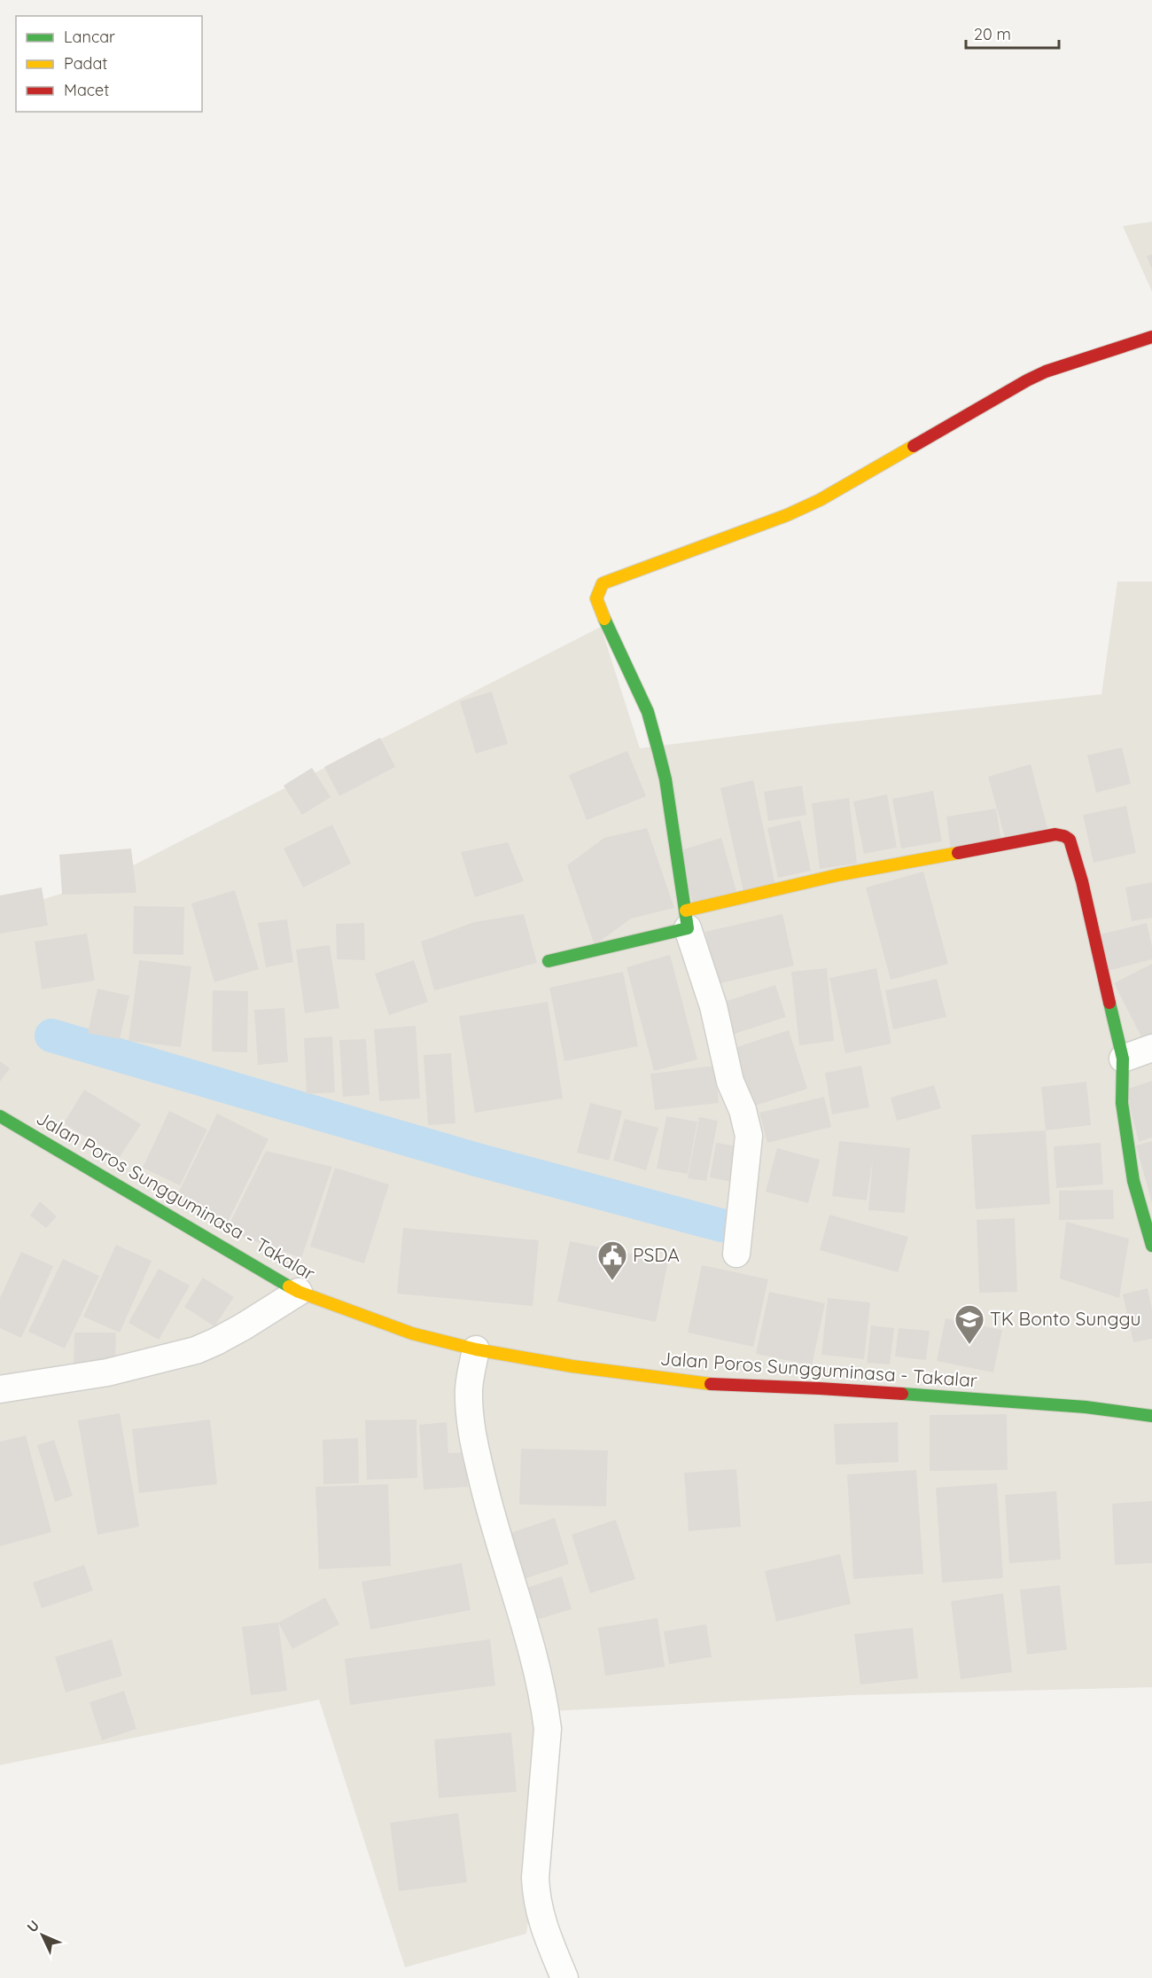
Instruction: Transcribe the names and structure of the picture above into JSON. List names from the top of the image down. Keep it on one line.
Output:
{"streets":{"main road":["Jalan Poros Sungguminasa - Takalar"]},"places":{"public building":["PSDA"],"school or university":["TK Bonto Sunggu"]},"legend":["Lancar","Padat","Macet"],"scale_bar":"20 m","north":"top left"}
